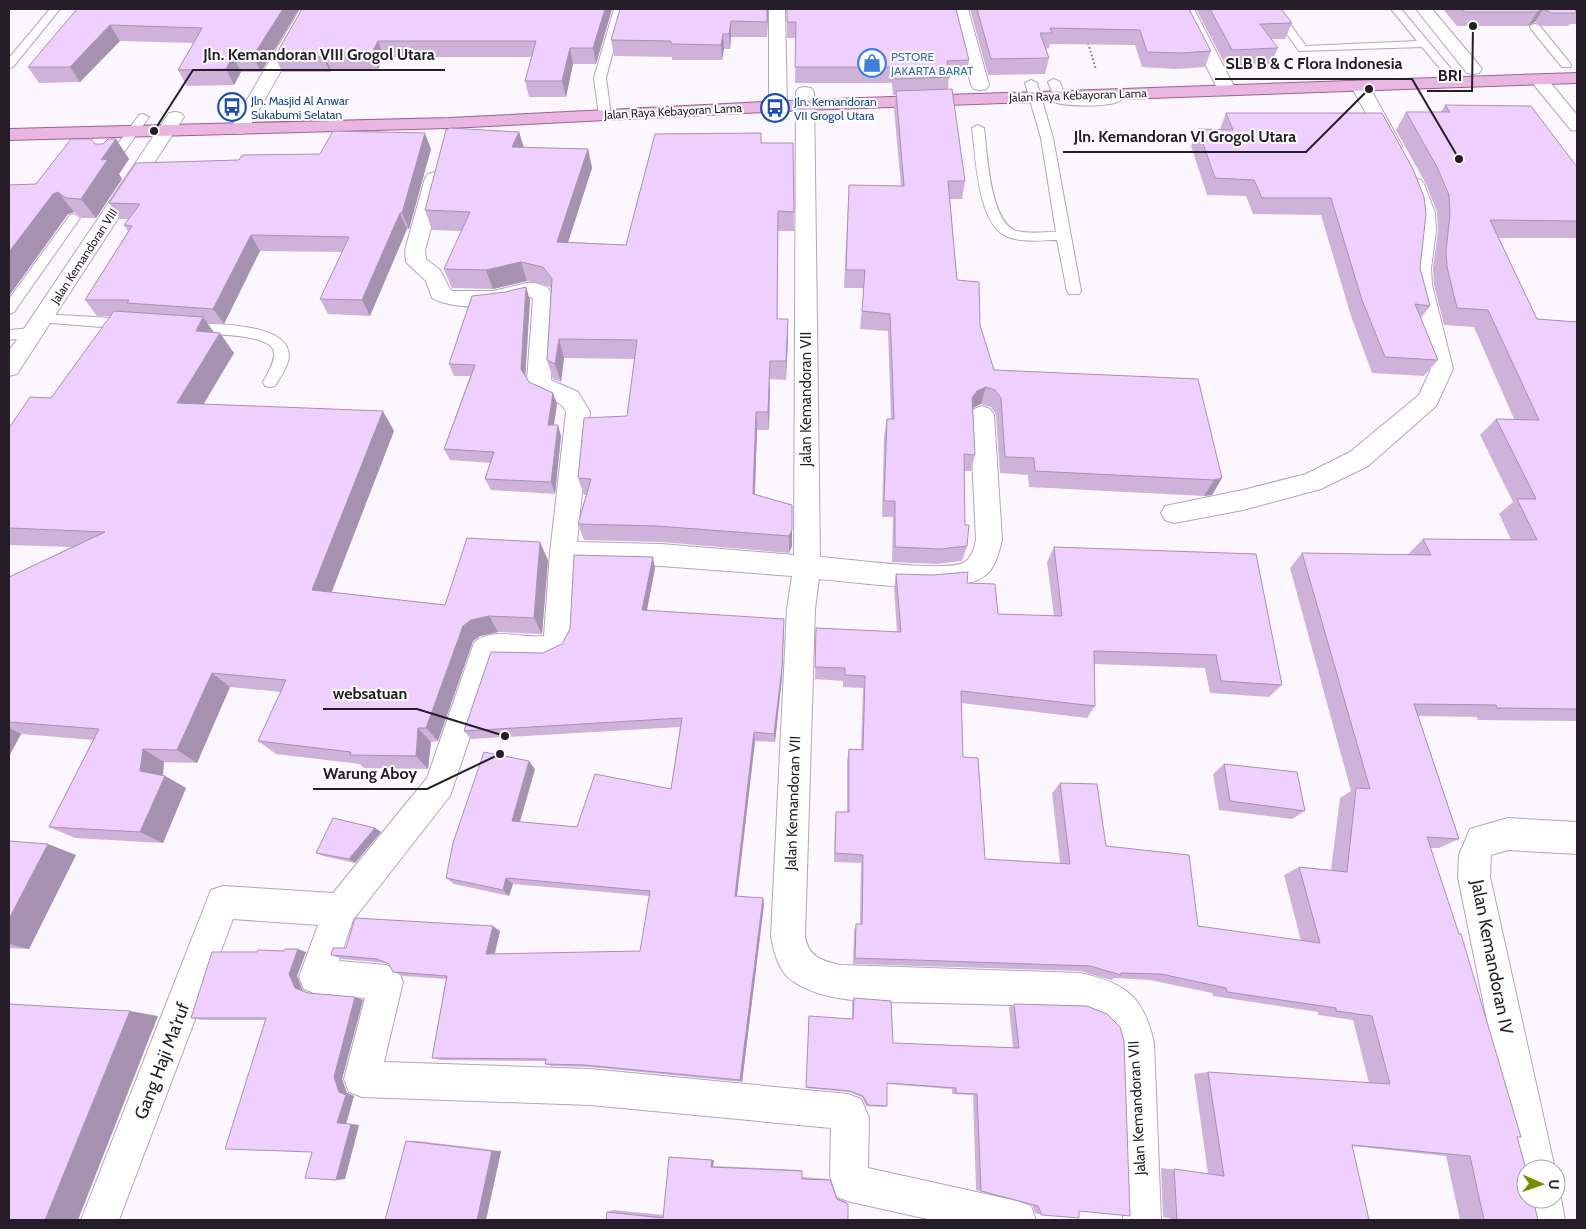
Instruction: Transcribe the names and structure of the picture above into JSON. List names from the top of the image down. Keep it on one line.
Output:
{"streets":{"main road":["Jalan Raya Kebayoran Lama"],"street":["Jalan Kemandoran VIII","Jalan Kemandoran VII","Jalan Kemandoran IV","Gang Haji Ma'ruf"]},"crossings":[["Jalan Raya Kebayoran Lama","Jalan Kemandoran VIII"],["Jalan Raya Kebayoran Lama","Jalan Kemandoran VII"]],"places":{"other":["BRI","Jln. Kemandoran VI Grogol Utara","Jln. Kemandoran VIII Grogol Utara","SLB B & C Flora Indonesia","websatuan","Warung Aboy"],"shop":["PSTORE JAKARTA BARAT"],"bus stop":["Jln. Masjid Al Anwar Sukabumi Selatan","Jln. Kemandoran VII Grogol Utara"]},"north":"right"}
